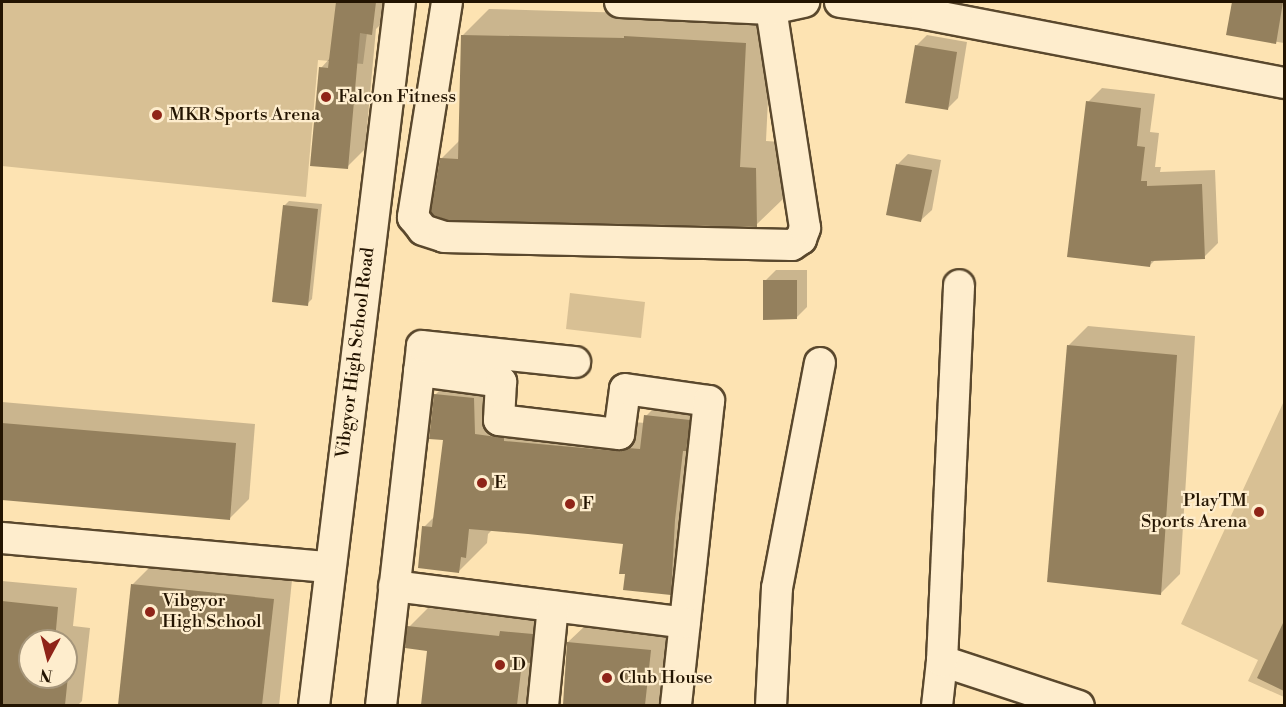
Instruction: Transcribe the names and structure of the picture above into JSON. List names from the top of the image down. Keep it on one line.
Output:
{"streets":{"street":["Vibgyor High School Road"]},"places":["Falcon Fitness","MKR Sports Arena","E","F","PlayTM Sports Arena","Vibgyor High School","D","Club House"],"north":"bottom"}
